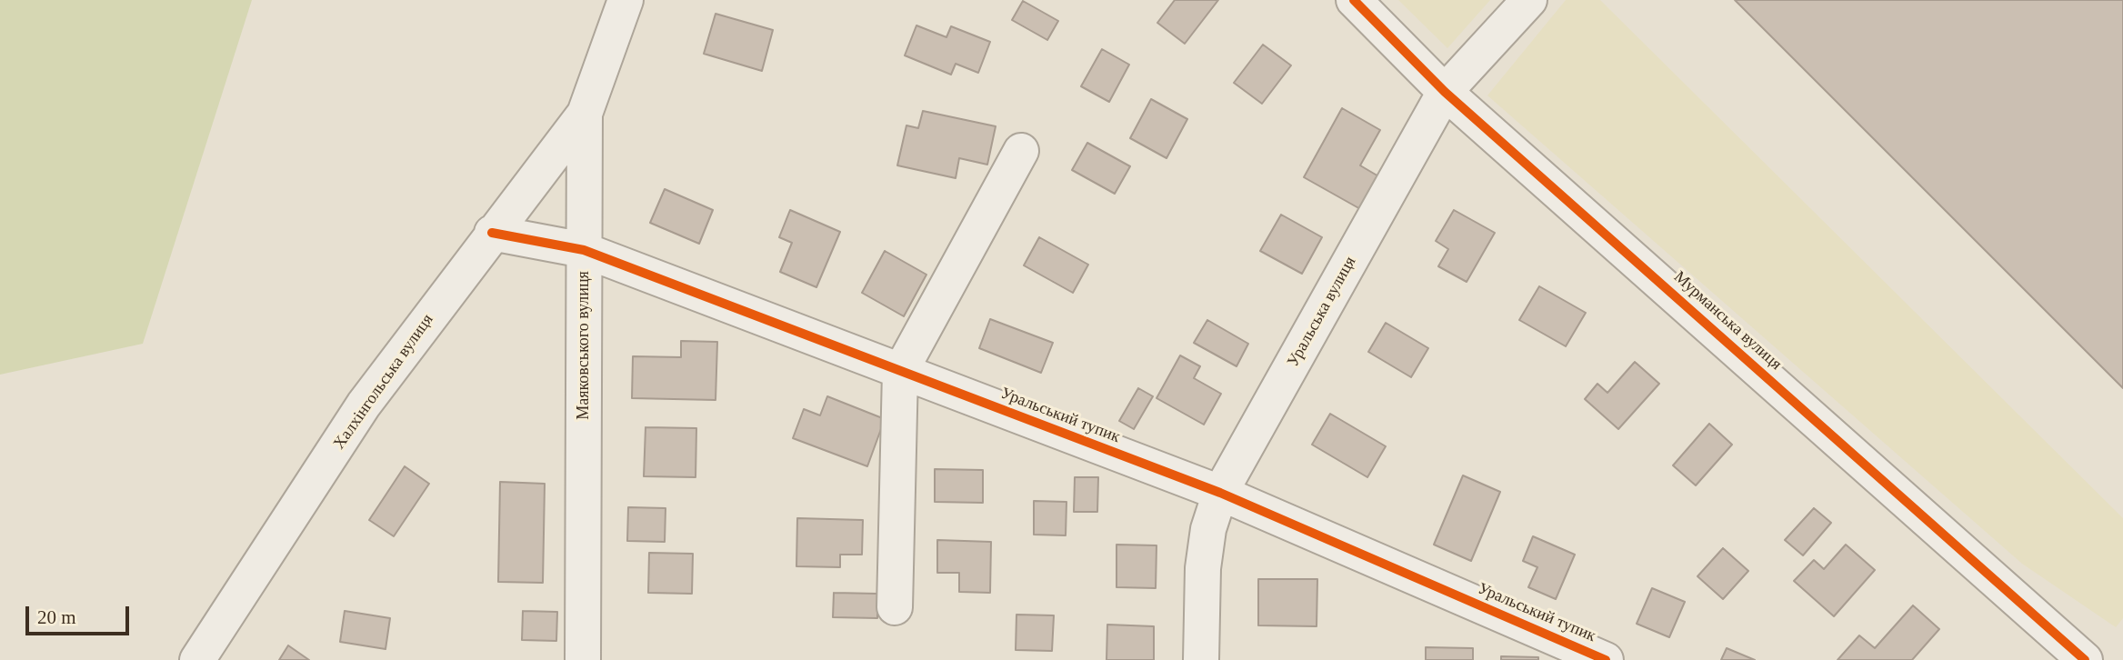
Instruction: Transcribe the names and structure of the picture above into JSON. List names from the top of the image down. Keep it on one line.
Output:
{"streets":{"street":["Уральська вулиця","Мурманська вулиця","Маяковського вулиця","Халхінгольська вулиця","Уральський тупик"]},"crossings":[["Уральська вулиця","Мурманська вулиця"],["Уральська вулиця","Уральський тупик"],["Маяковського вулиця","Халхінгольська вулиця"],["Маяковського вулиця","Уральський тупик"],["Халхінгольська вулиця","Уральський тупик"]],"scale_bar":"20 m"}
